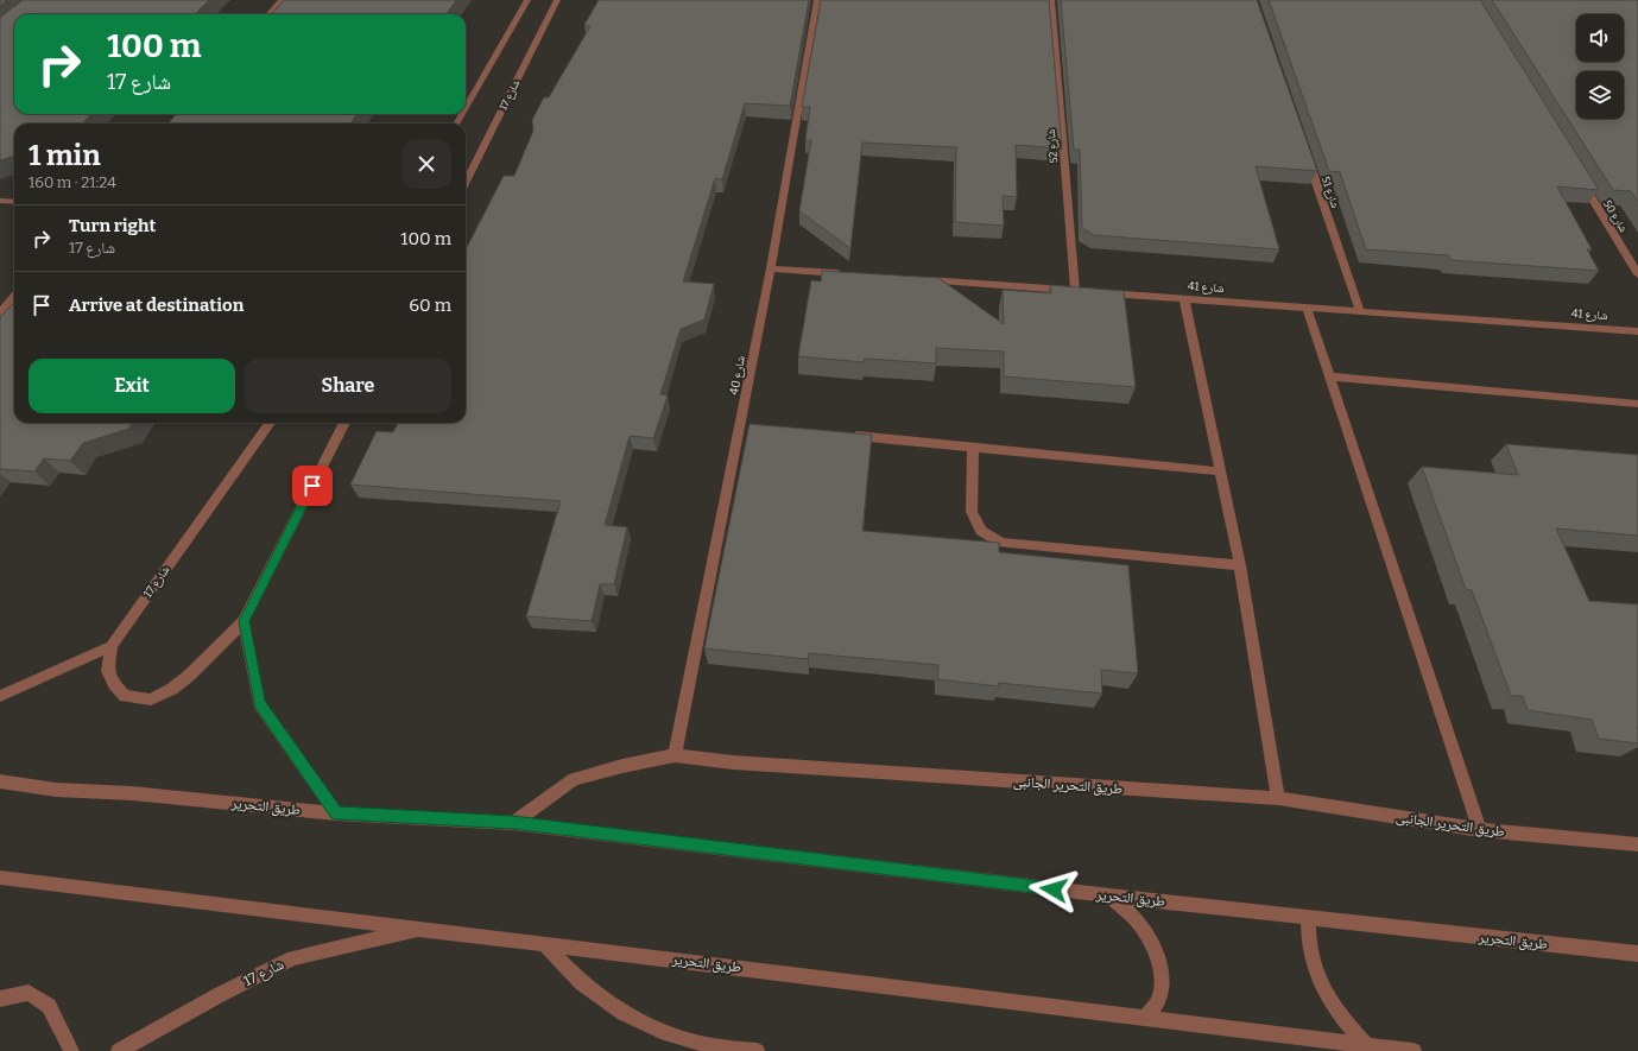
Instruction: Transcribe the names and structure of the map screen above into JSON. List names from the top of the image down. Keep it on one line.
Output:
{"streets":{"street":["شارع 17","شارع 52","شارع 51","شارع 50","شارع 41","شارع 40","طريق التحرير الجانبى","طريق التحرير"]},"crossings":[["شارع 17","طريق التحرير"],["شارع 51","شارع 41"],["شارع 40","طريق التحرير الجانبى"],["طريق التحرير الجانبى","طريق التحرير"]],"page":{"turn":["100 m","شارع 17"],"heading":["1 min","160 m · 21:24"],"list":[{"name":"Turn right","note":"شارع 17","value":"100 m"},{"name":"Arrive at destination","value":"60 m"}],"buttons":["Exit","Share"]}}
